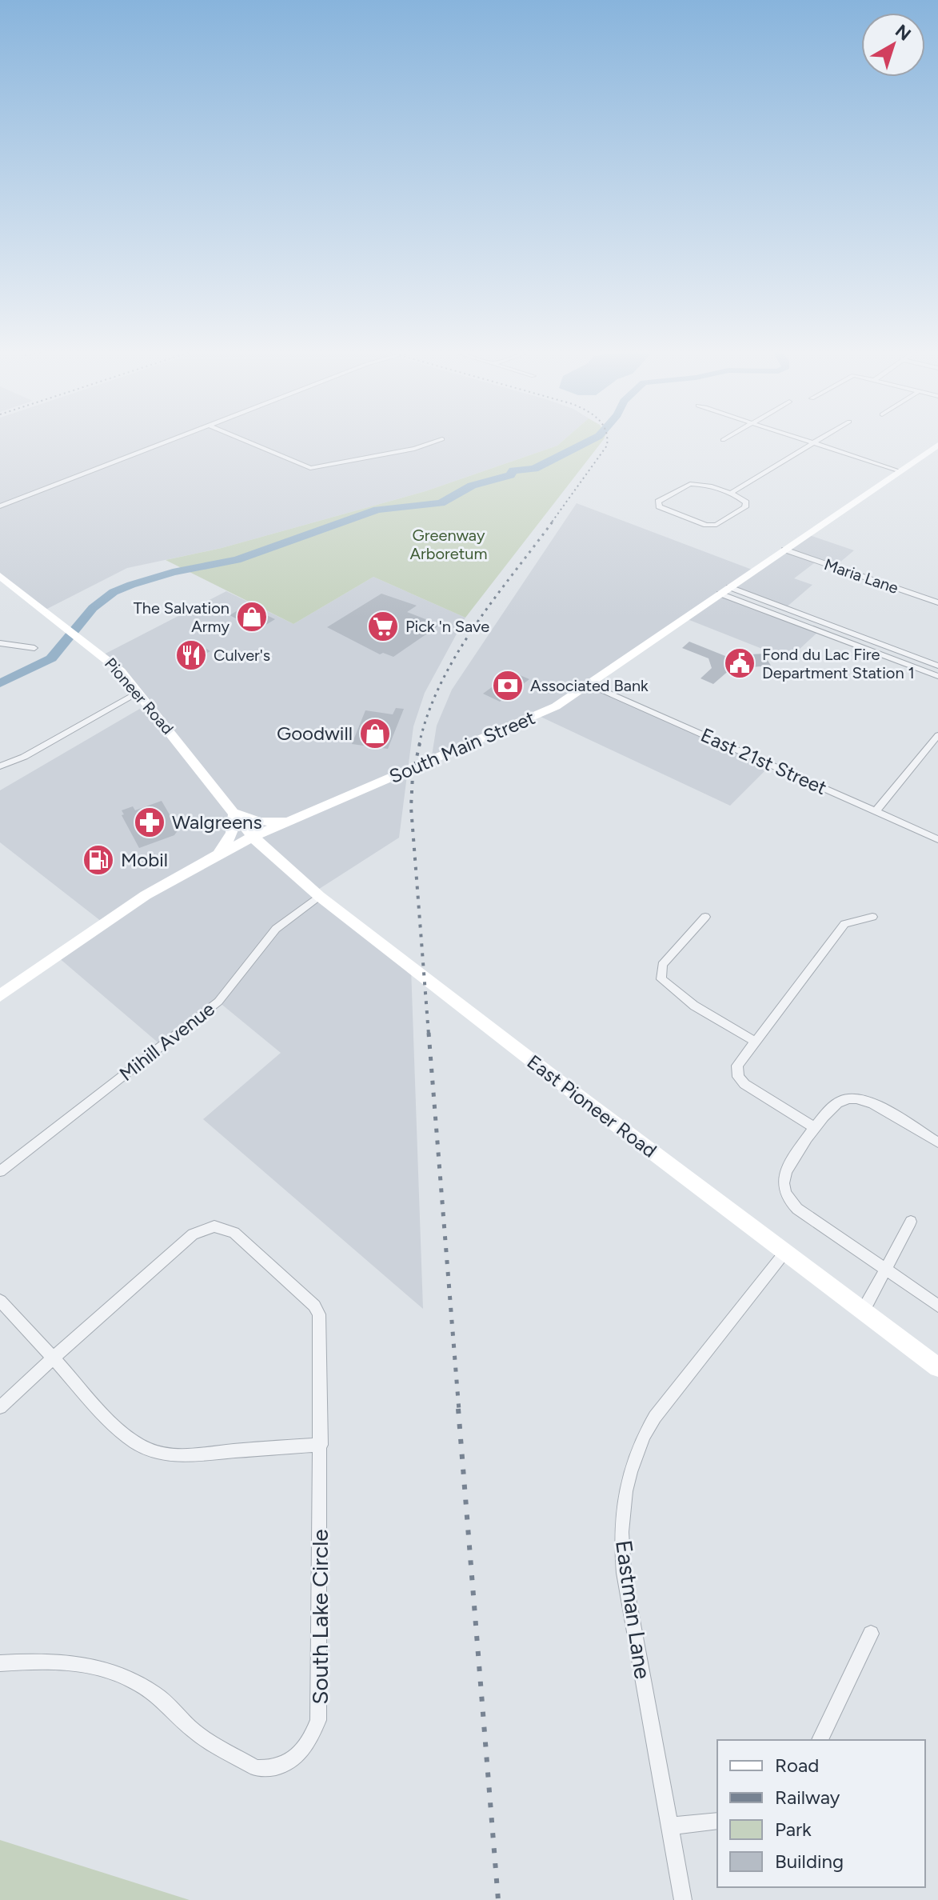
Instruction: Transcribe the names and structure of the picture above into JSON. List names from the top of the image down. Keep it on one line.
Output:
{"streets":{"main road":["Pioneer Road","South Main Street","East Pioneer Road"],"street":["Maria Lane","East 21st Street","Mihill Avenue","Eastman Lane","South Lake Circle"]},"crossings":[["Maria Lane","South Main Street"],["Pioneer Road","South Main Street"],["Pioneer Road","East Pioneer Road"],["South Main Street","East 21st Street"],["South Main Street","East Pioneer Road"],["Mihill Avenue","East Pioneer Road"],["East Pioneer Road","Eastman Lane"]],"parks":["Greenway Arboretum"],"places":{"shop":["The Salvation Army","Goodwill"],"supermarket":["Pick 'n Save"],"restaurant":["Culver's"],"public building":["Fond du Lac Fire Department Station 1"],"bank":["Associated Bank"],"pharmacy":["Walgreens"],"fuel station":["Mobil"]},"legend":["Road","Railway","Park","Building"],"north":"top right"}
